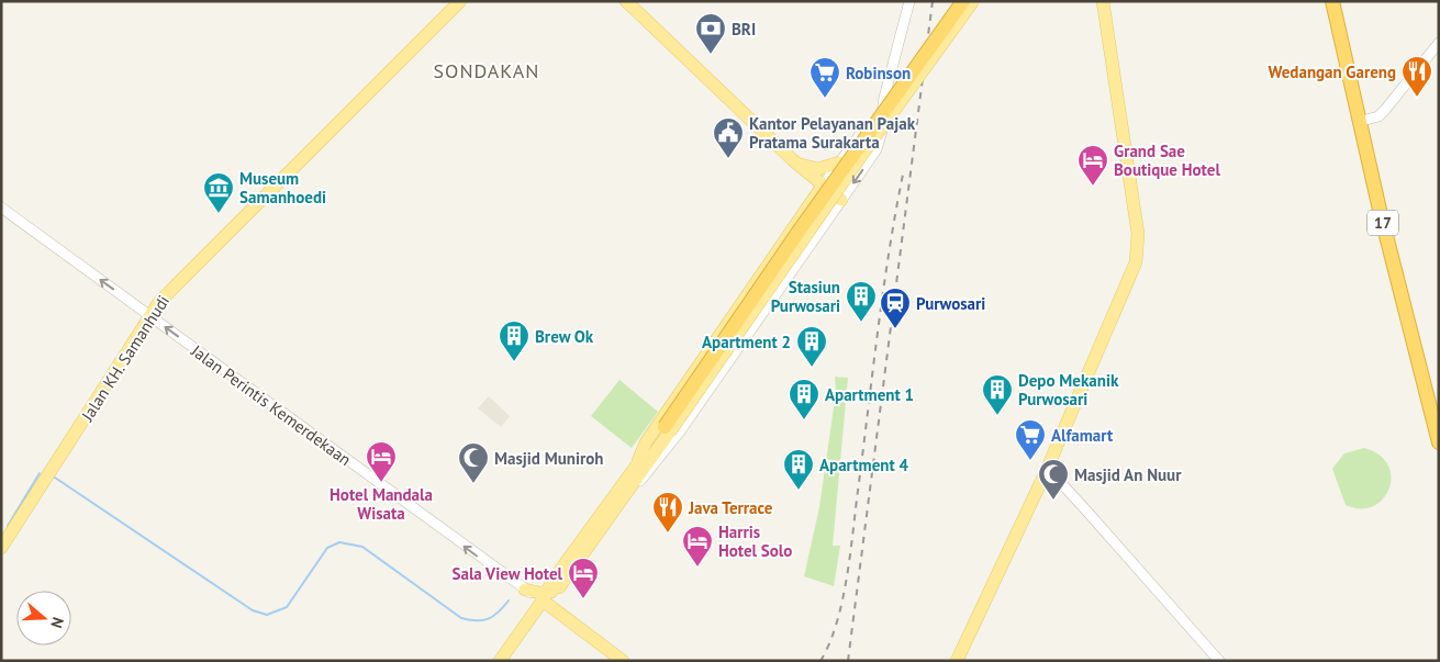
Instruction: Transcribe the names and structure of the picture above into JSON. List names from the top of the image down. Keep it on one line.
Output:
{"streets":{"highway":["17"],"main road":["Jalan KH. Samanhudi"],"street":["Jalan Perintis Kemerdekaan"]},"crossings":[["Jalan KH. Samanhudi","Jalan Perintis Kemerdekaan"]],"one_way":["Jalan Perintis Kemerdekaan"],"districts":["SONDAKAN"],"places":{"bank":["BRI"],"restaurant":["Wedangan Gareng","Java Terrace"],"supermarket":["Robinson","Alfamart"],"public building":["Kantor Pelayanan Pajak Pratama Surakarta"],"hotel":["Grand Sae Boutique Hotel","Hotel Mandala Wisata","Harris Hotel Solo","Sala View Hotel"],"museum":["Museum Samanhoedi"],"building":["Stasiun Purwosari","Brew Ok","Apartment 2","Depo Mekanik Purwosari","Apartment 1","Apartment 4"],"station":["Purwosari"],"mosque":["Masjid Muniroh","Masjid An Nuur"]},"north":"right"}
